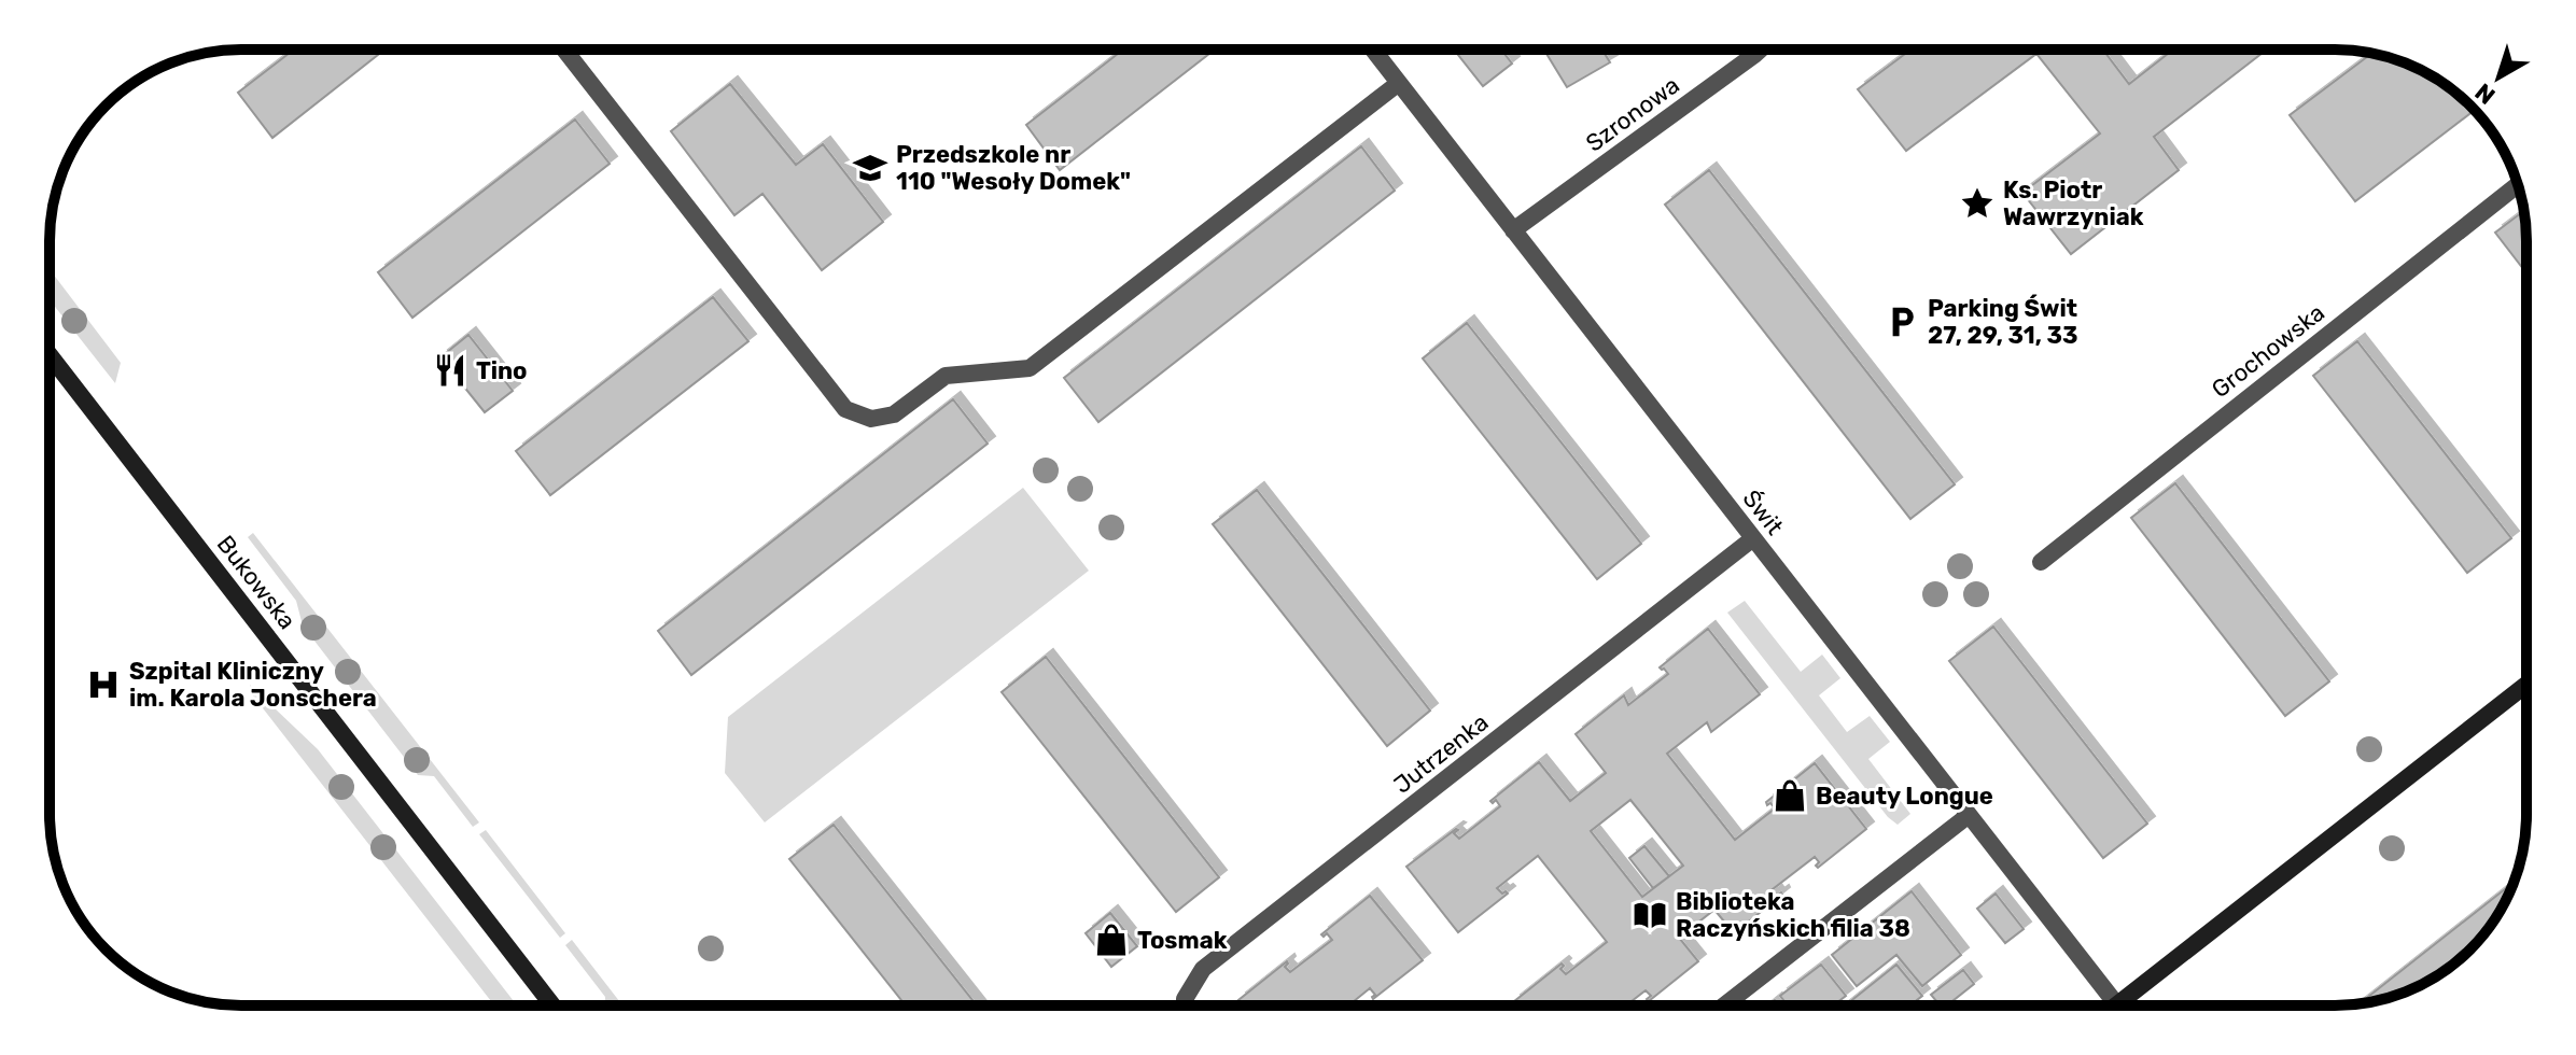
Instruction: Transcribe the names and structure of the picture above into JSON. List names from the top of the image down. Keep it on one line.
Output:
{"streets":{"main road":["Bukowska"],"street":["Szronowa","Grochowska","Świt","Jutrzenka"]},"crossings":[["Szronowa","Świt"],["Świt","Jutrzenka"]],"places":{"school or university":["Przedszkole nr 110 \"Wesoły Domek\""],"place":["Ks. Piotr Wawrzyniak"],"parking":["Parking Świt 27, 29, 31, 33"],"restaurant":["Tino"],"hospital":["Szpital Kliniczny im. Karola Jonschera"],"shop":["Beauty Longue","Tosmak"],"library":["Biblioteka Raczyńskich filia 38"]},"north":"bottom left"}
